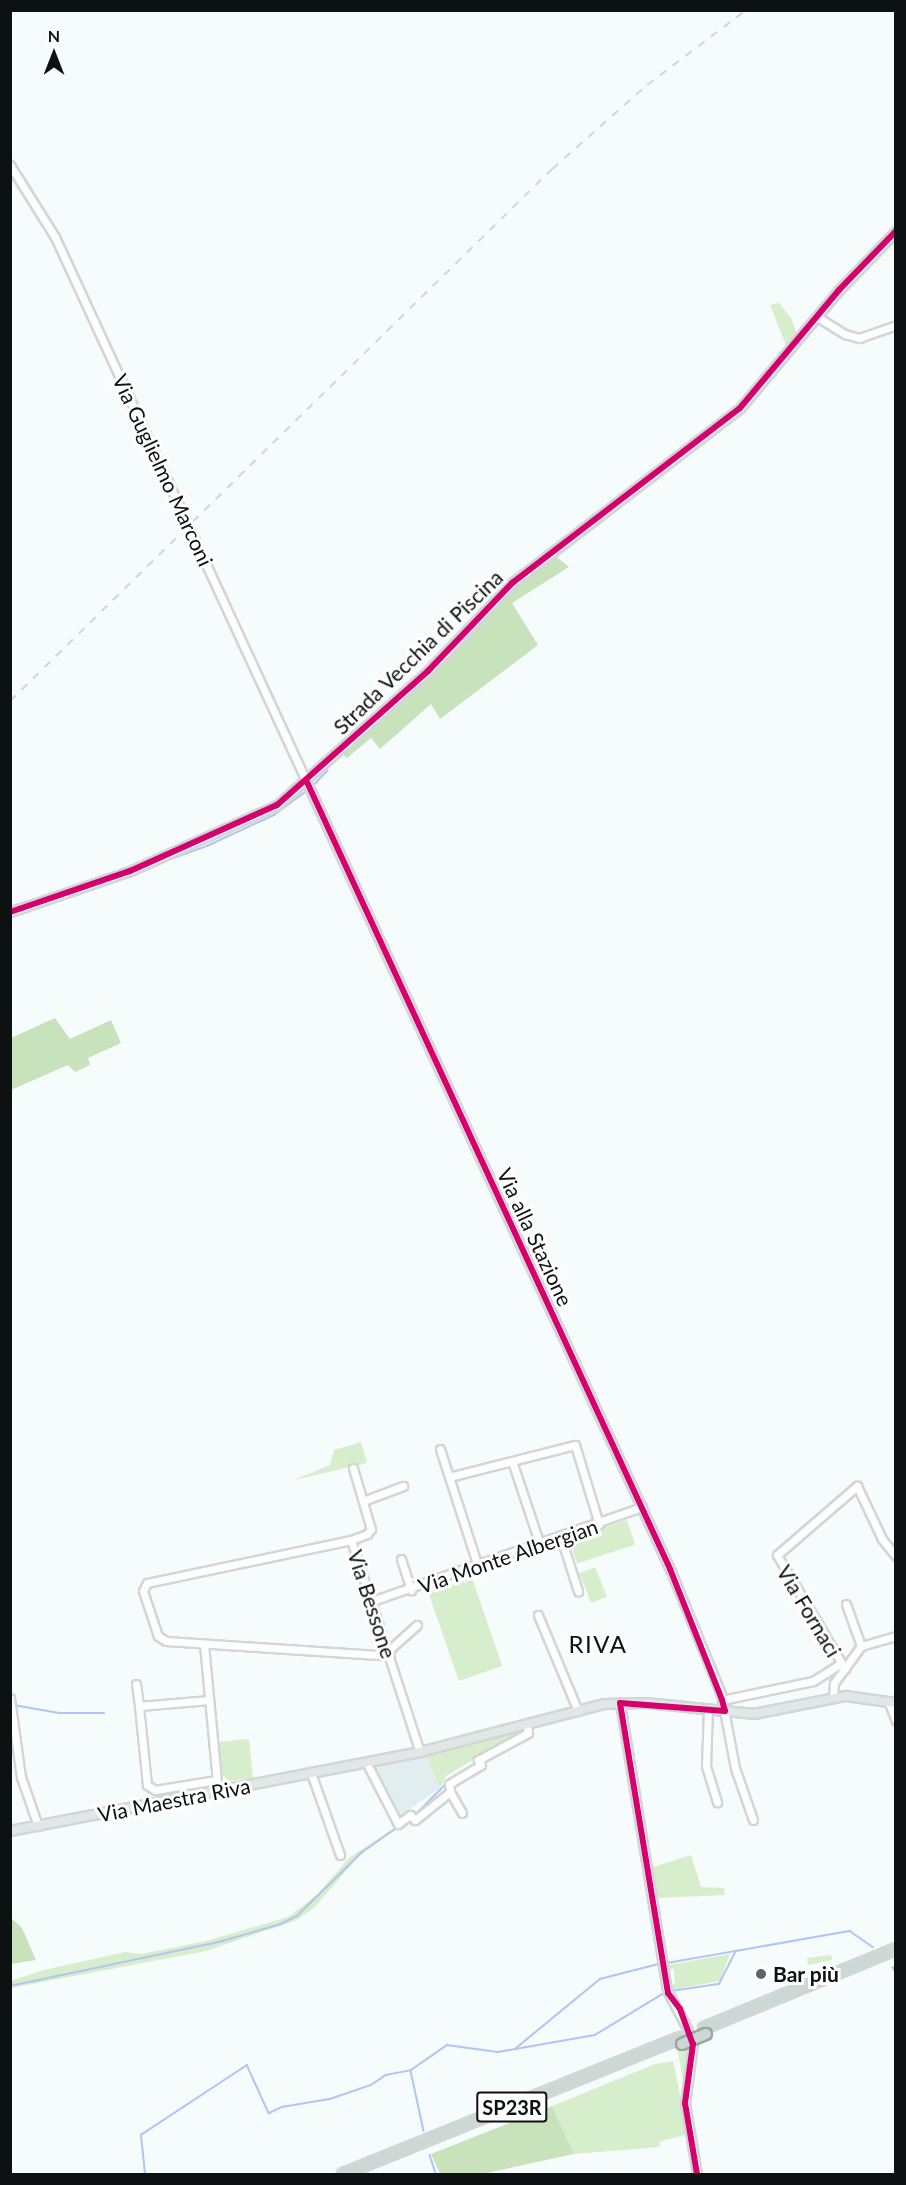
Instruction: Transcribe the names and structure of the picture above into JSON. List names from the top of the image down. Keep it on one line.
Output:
{"streets":{"highway":["SP23R"],"main road":["Via Maestra Riva"],"street":["Via Guglielmo Marconi","Strada Vecchia di Piscina","Via alla Stazione","Via Monte Albergian","Via Bessone","Via Fornaci"]},"crossings":[["Via Guglielmo Marconi","Strada Vecchia di Piscina"],["Via Guglielmo Marconi","Via alla Stazione"],["Strada Vecchia di Piscina","Via alla Stazione"],["Via alla Stazione","Via Monte Albergian"],["Via alla Stazione","Via Maestra Riva"],["Via Monte Albergian","Via Bessone"],["Via Bessone","Via Maestra Riva"]],"districts":["RIVA"],"places":["Bar più"],"north":"top"}
